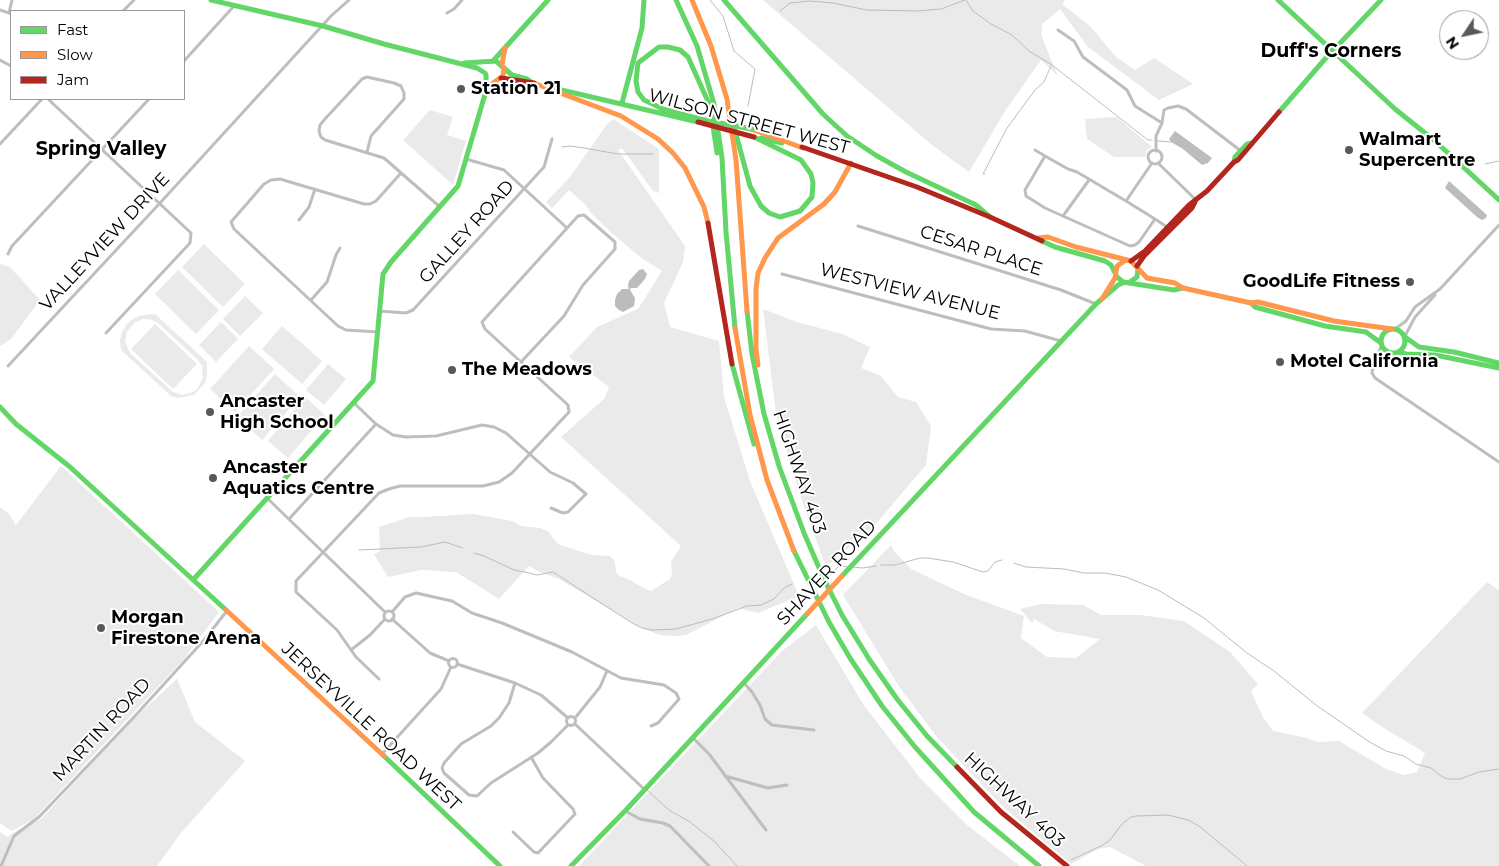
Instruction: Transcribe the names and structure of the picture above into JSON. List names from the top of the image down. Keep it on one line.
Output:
{"streets":{"main road":["WILSON STREET WEST","HIGHWAY 403","SHAVER ROAD","JERSEYVILLE ROAD WEST"],"street":["GALLEY ROAD","VALLEYVIEW DRIVE","CESAR PLACE","WESTVIEW AVENUE","MARTIN ROAD"]},"crossings":[["WILSON STREET WEST","SHAVER ROAD"],["CESAR PLACE","SHAVER ROAD"],["WESTVIEW AVENUE","SHAVER ROAD"],["JERSEYVILLE ROAD WEST","MARTIN ROAD"]],"districts":["Duff's Corners","Spring Valley"],"places":["Station 21","Walmart Supercentre","GoodLife Fitness","Motel California","The Meadows","Ancaster High School","Ancaster Aquatics Centre","Morgan Firestone Arena"],"legend":["Fast","Slow","Jam"],"north":"bottom left"}
